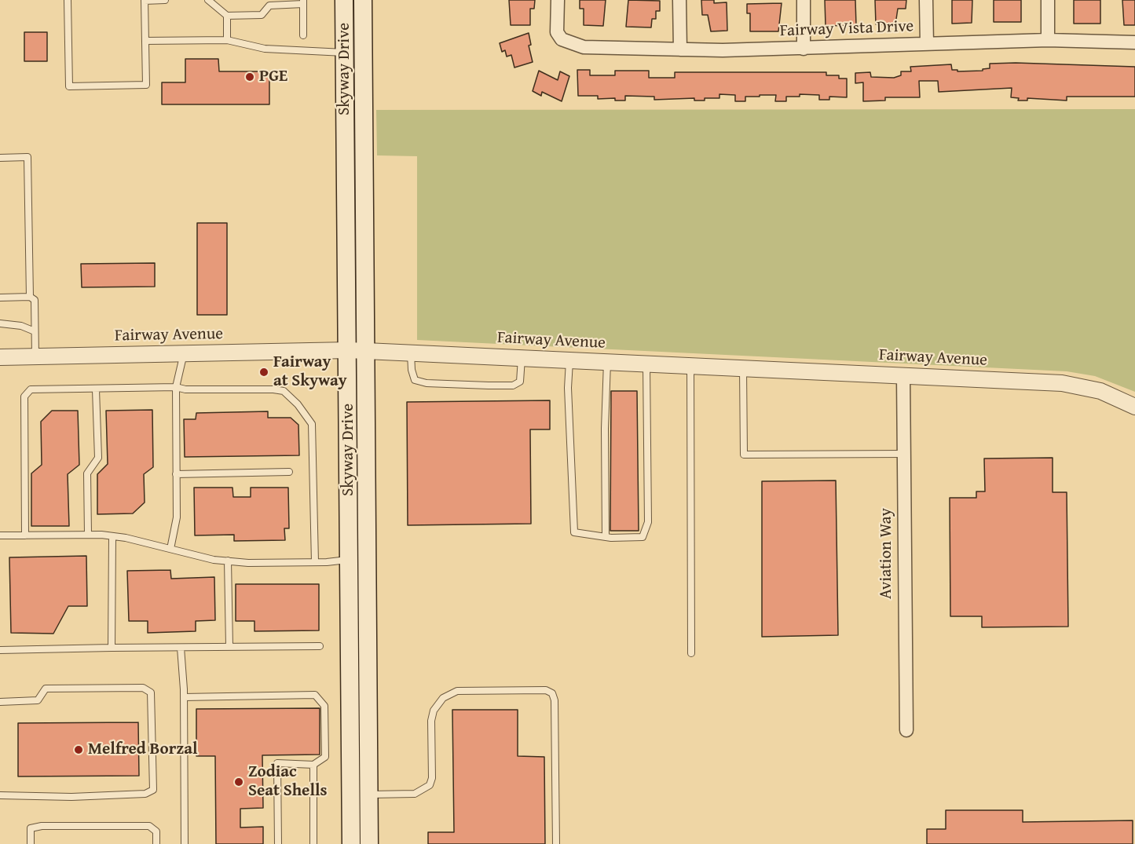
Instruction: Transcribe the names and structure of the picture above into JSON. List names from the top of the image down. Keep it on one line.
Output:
{"streets":{"main road":["Skyway Drive"],"street":["Fairway Vista Drive","Fairway Avenue","Aviation Way"]},"crossings":[["Skyway Drive","Fairway Avenue"],["Fairway Avenue","Aviation Way"]],"places":["PGE","Fairway at Skyway","Melfred Borzal","Zodiac Seat Shells"]}
